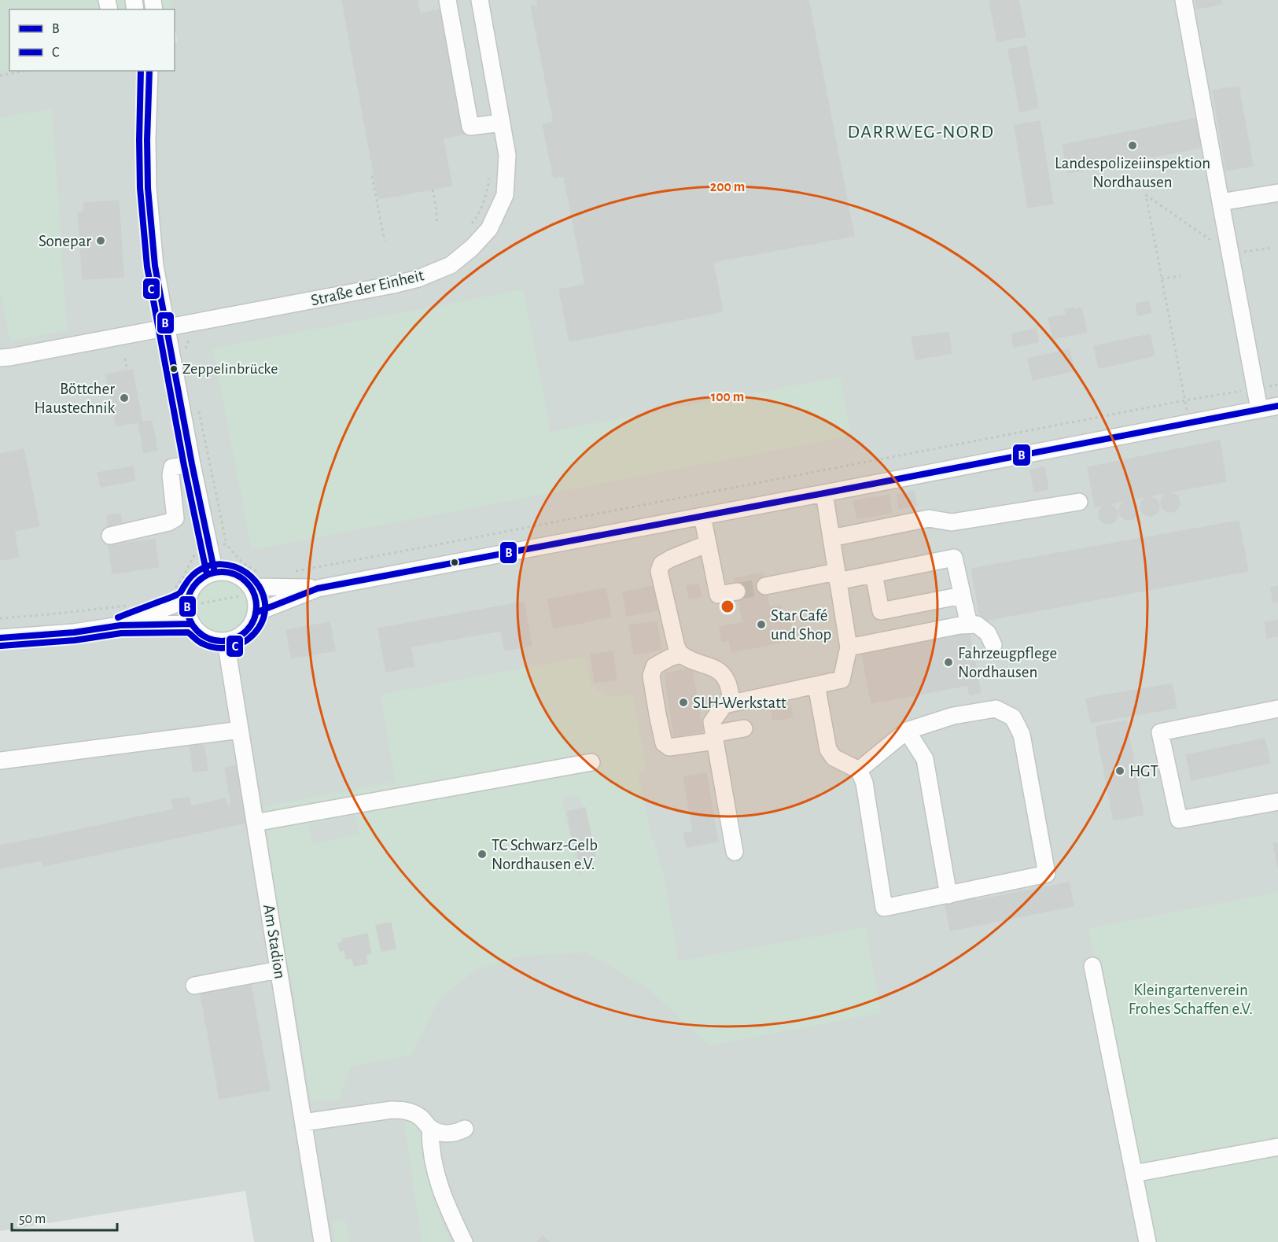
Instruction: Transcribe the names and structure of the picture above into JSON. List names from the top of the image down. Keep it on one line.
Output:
{"streets":{"street":["Straße der Einheit","Am Stadion"]},"districts":["DARRWEG-NORD"],"parks":["Kleingartenverein Frohes Schaffen e.V."],"places":["Landespolizeiinspektion Nordhausen","Sonepar","Zeppelinbrücke","Böttcher Haustechnik","Star Café und Shop","Fahrzeugpflege Nordhausen","SLH-Werkstatt","HGT","TC Schwarz-Gelb Nordhausen e.V."],"lines":["transit line B","transit line C"],"legend":["B","C"],"scale_bar":"50 m","rings":["200 m","100 m"]}
